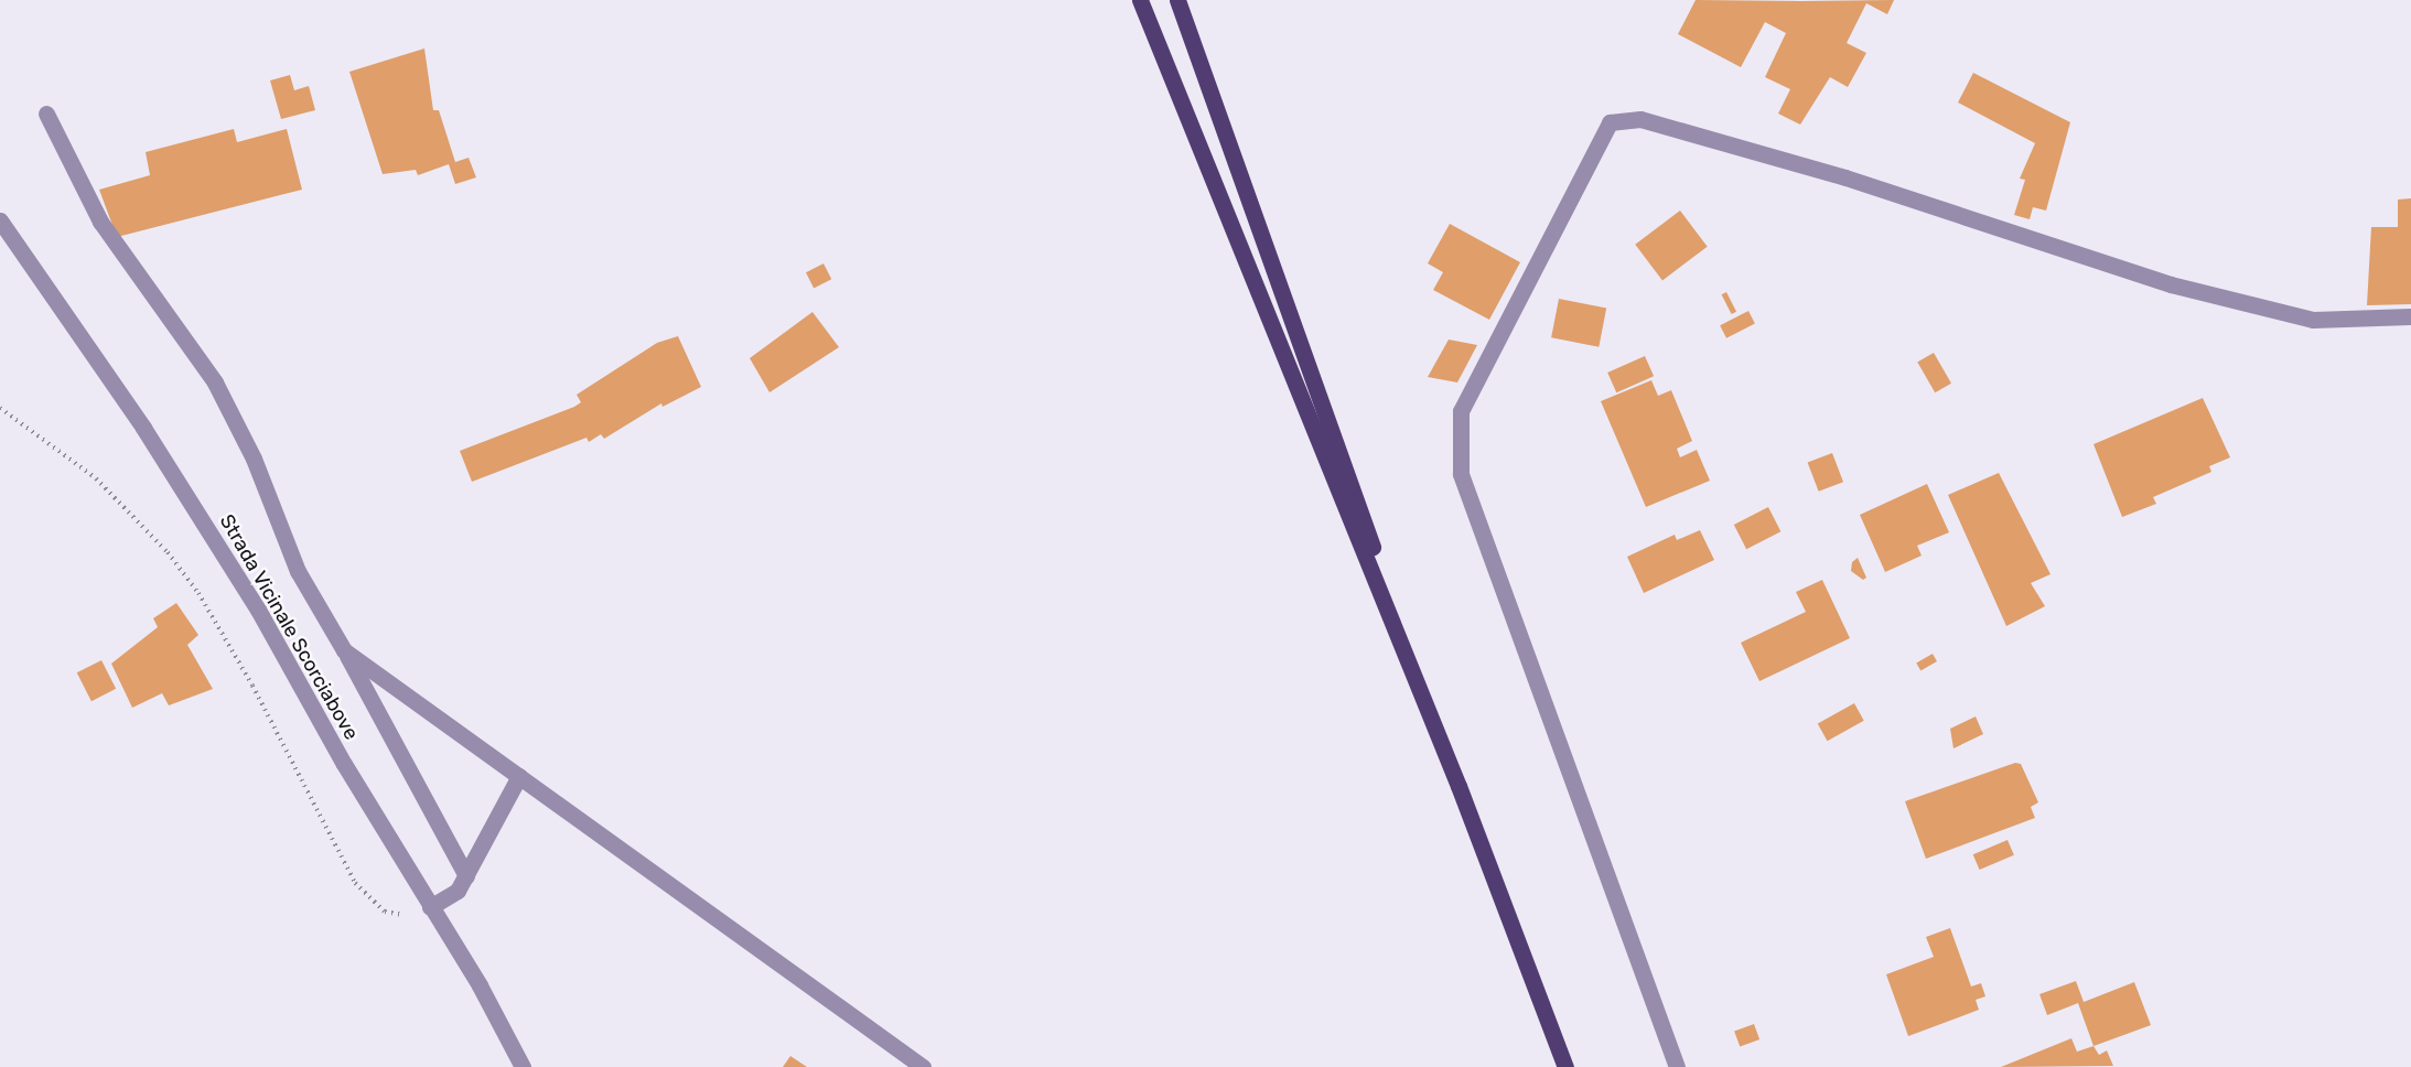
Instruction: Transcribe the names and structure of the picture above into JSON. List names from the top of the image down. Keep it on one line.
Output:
{"streets":{"street":["Strada Vicinale Scorciabove"]}}
